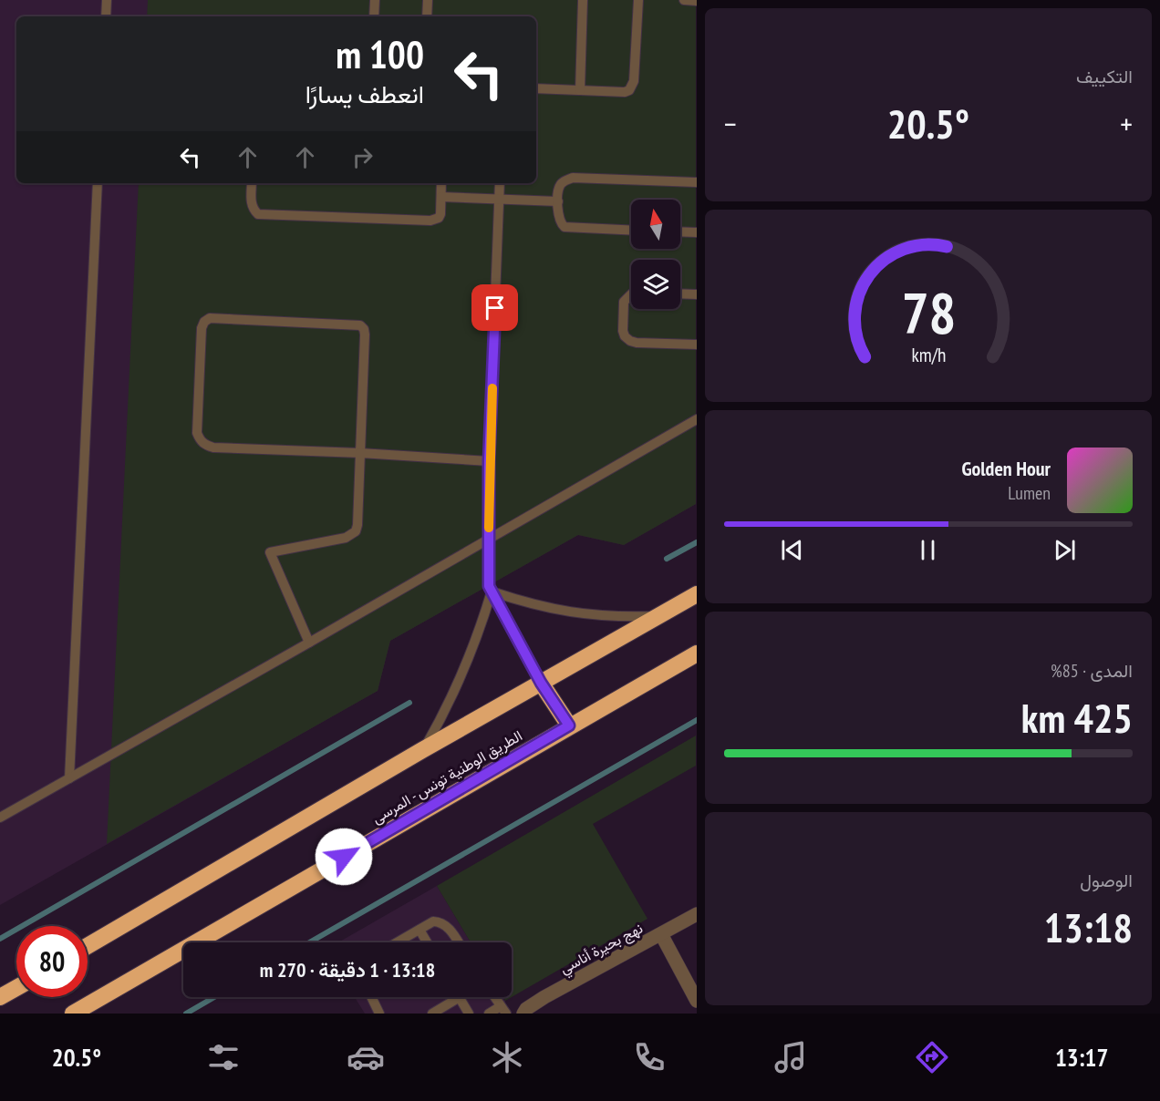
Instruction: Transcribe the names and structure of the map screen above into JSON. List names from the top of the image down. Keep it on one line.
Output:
{"streets":{"highway":["الطريق الوطنية تونس - المرسى"],"street":["نهج بحيرة أناسي"]},"north":"top","page":{"tile":["التكييف",["المدى · 85%","425 km"],["الوصول","13:18"]],"turn":["100 m","انعطف يسارًا"],"heat":["−","20.5°","+"],"song":["Golden Hour","Lumen"],"limit":"80","trip":"13:18 · 1 دقيقة · 270 m","tabs":["13:17","20.5°"],"gauge":["78","km/h"]}}
